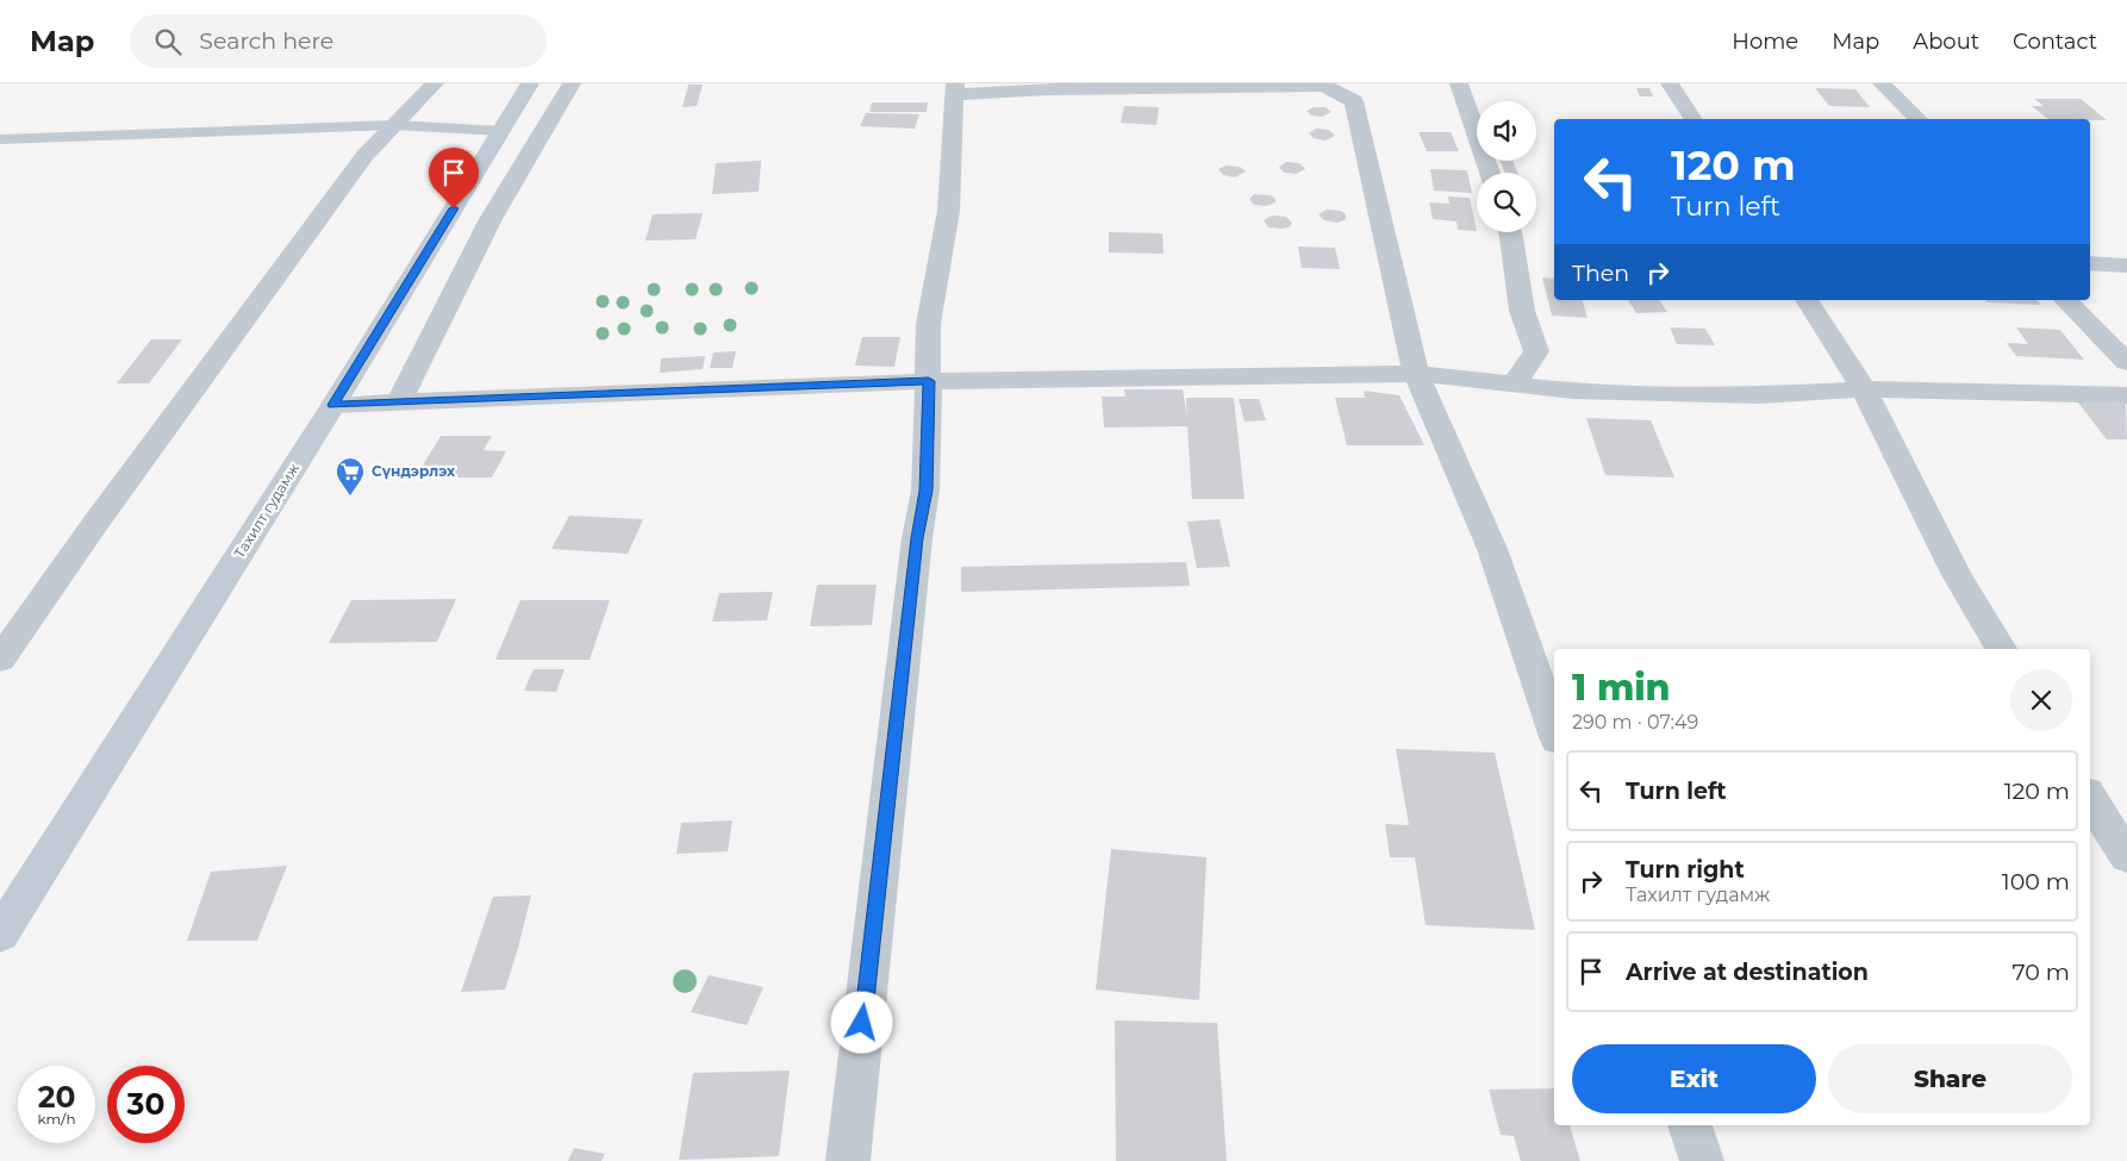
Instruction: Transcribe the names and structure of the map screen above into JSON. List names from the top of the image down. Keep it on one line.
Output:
{"streets":{"main road":["Тахилт гудамж"]},"places":{"supermarket":["Сүндэрлэх"]},"page":{"header":"Map","search":"Search here","nav":["Home","Map","About","Contact"],"turn":["120 m","Turn left"],"then":"Then","heading":["1 min","290 m · 07:49"],"list":[{"name":"Turn left","value":"120 m"},{"name":"Turn right","note":"Тахилт гудамж","value":"100 m"},{"name":"Arrive at destination","value":"70 m"}],"buttons":["Exit","Share"],"speed":"20 km/h","limit":"30"}}
